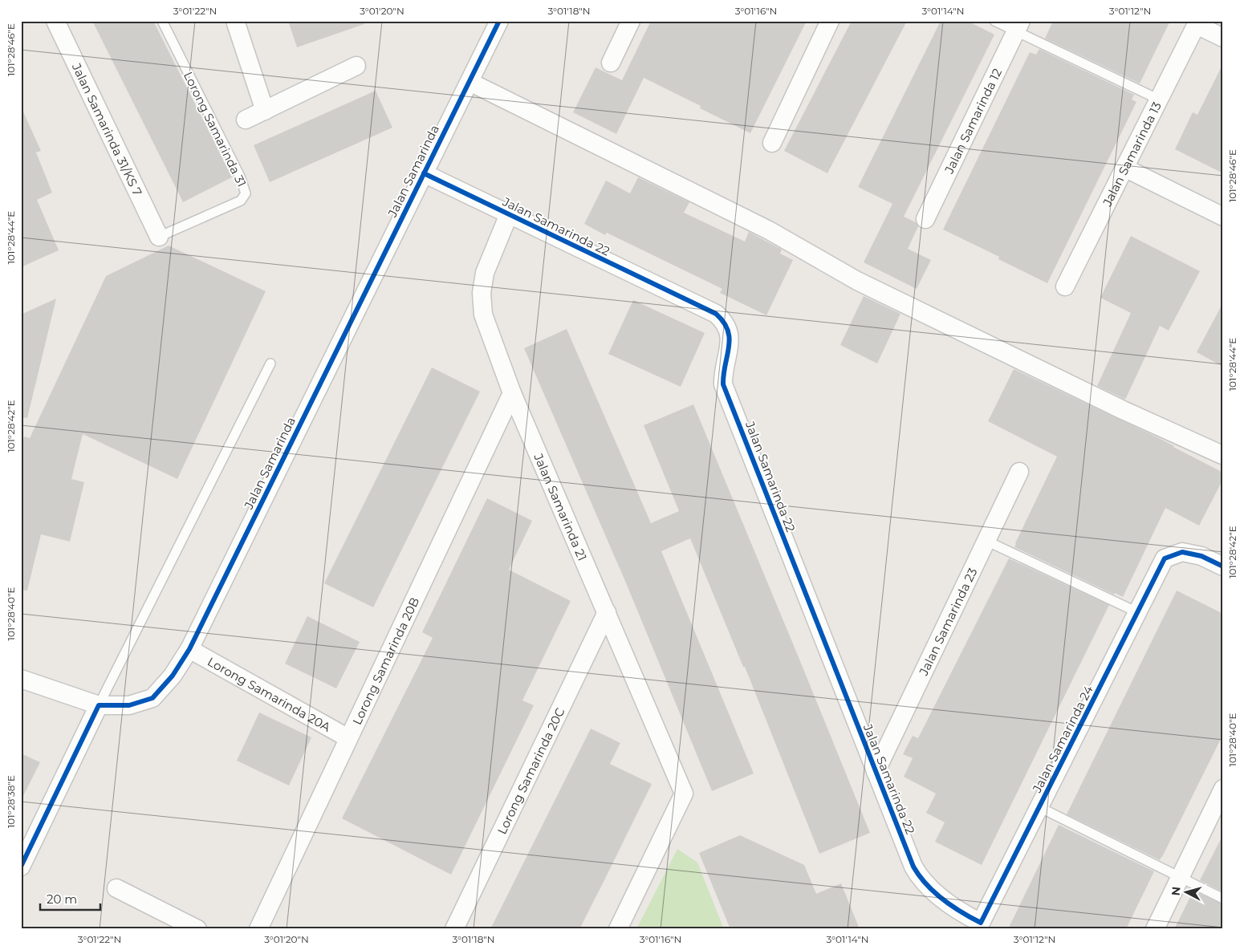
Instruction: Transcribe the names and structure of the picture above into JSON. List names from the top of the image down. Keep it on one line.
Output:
{"streets":{"street":["Jalan Samarinda 12","Jalan Samarinda 31/KS 7","Jalan Samarinda 13","Jalan Samarinda","Jalan Samarinda 22","Jalan Samarinda 21","Jalan Samarinda 23","Lorong Samarinda 20B","Lorong Samarinda 20A","Jalan Samarinda 24","Lorong Samarinda 20C"],"lane":["Lorong Samarinda 31"]},"crossings":[["Jalan Samarinda 31/KS 7","Lorong Samarinda 31"],["Jalan Samarinda","Jalan Samarinda 22"],["Jalan Samarinda","Lorong Samarinda 20A"],["Jalan Samarinda 22","Jalan Samarinda 21"],["Jalan Samarinda 22","Jalan Samarinda 23"],["Jalan Samarinda 22","Jalan Samarinda 24"],["Jalan Samarinda 21","Lorong Samarinda 20B"],["Jalan Samarinda 21","Lorong Samarinda 20C"],["Lorong Samarinda 20B","Lorong Samarinda 20A"]],"scale_bar":"20 m","north":"left","coordinates":["3°01'22\"N","3°01'20\"N","3°01'18\"N","3°01'16\"N","3°01'14\"N","3°01'12\"N","101°28'46\"E","101°28'44\"E","101°28'42\"E","101°28'40\"E","101°28'38\"E"]}
